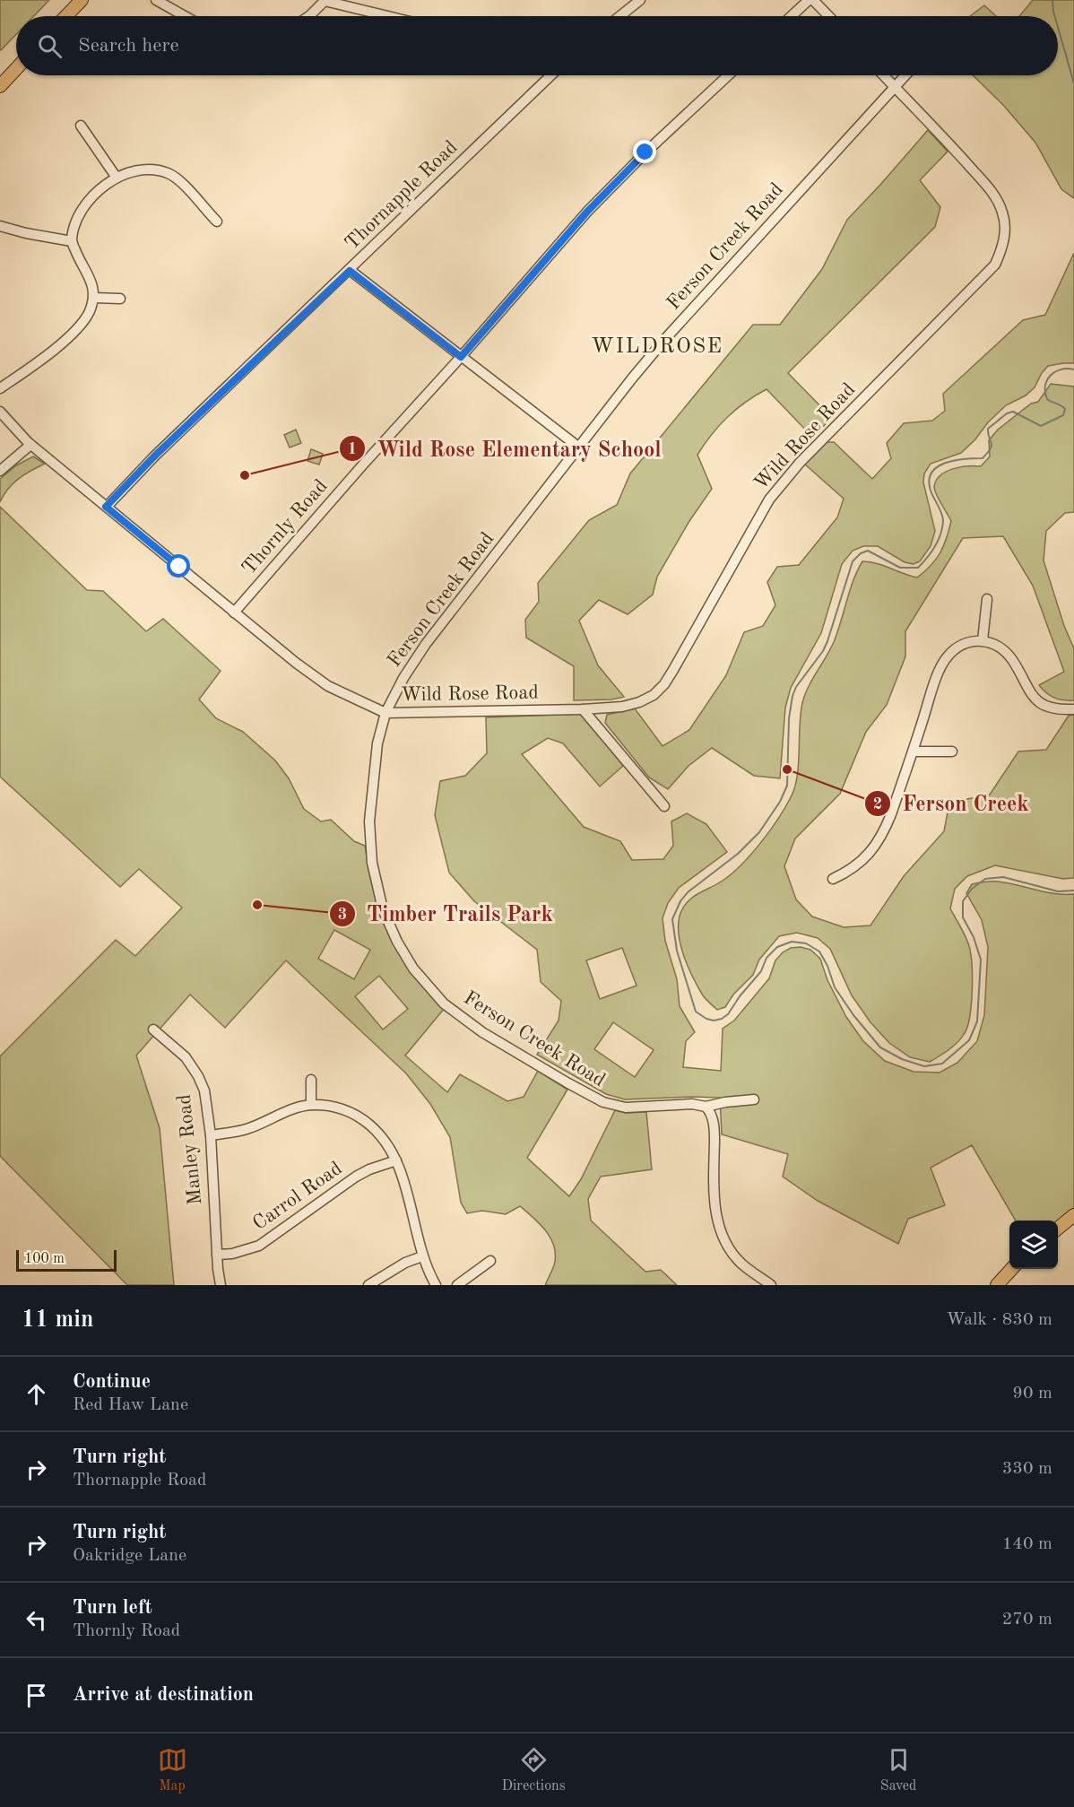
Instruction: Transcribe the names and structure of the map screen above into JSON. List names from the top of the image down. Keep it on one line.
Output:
{"streets":{"street":["Thornapple Road","Ferson Creek Road","Wild Rose Road","Thornly Road","Manley Road","Carrol Road"]},"crossings":[["Ferson Creek Road","Wild Rose Road"],["Manley Road","Carrol Road"]],"districts":["WILDROSE"],"places":["Wild Rose Elementary School","Ferson Creek","Timber Trails Park"],"scale_bar":"100 m","page":{"search":"Search here","scale":"100 m","heading":["11 min","Walk · 830 m"],"list":[["Continue","Red Haw Lane","90 m"],["Turn right","Thornapple Road","330 m"],["Turn right","Oakridge Lane","140 m"],["Turn left","Thornly Road","270 m"],"Arrive at destination"],"nav":["Map","Directions","Saved"]}}
